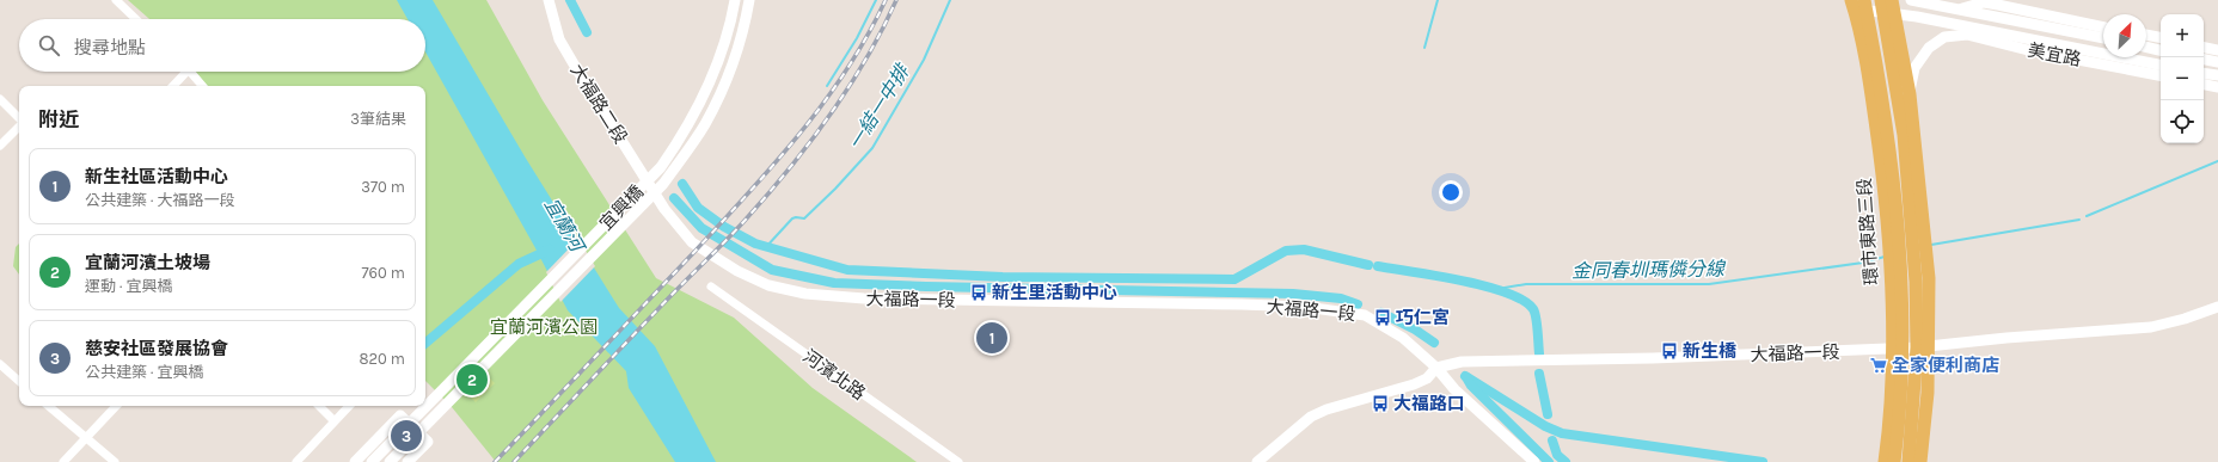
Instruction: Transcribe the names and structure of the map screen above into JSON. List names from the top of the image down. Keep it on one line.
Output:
{"streets":{"main road":["美宜路","大福路二段","宜興橋","環市東路三段","大福路一段"],"street":["河濱北路"]},"crossings":[["美宜路","環市東路三段"],["大福路二段","大福路一段"],["環市東路三段","大福路一段"]],"water":["一結一中排","宜蘭河","金同春圳瑪僯分線"],"parks":["宜蘭河濱公園"],"places":{"bus stop":["新生里活動中心","巧仁宮","新生橋","大福路口"],"supermarket":["全家便利商店"]},"north":"top right","page":{"map_buttons":["+","−"],"search":"搜尋地點","heading":["附近","3筆結果"],"list":[{"mark":"1","name":"新生社區活動中心","note":"公共建築 · 大福路一段","value":"370 m"},{"mark":"2","name":"宜蘭河濱土坡場","note":"運動 · 宜興橋","value":"760 m"},{"mark":"3","name":"慈安社區發展協會","note":"公共建築 · 宜興橋","value":"820 m"}],"pins":["1","2","3"]}}
